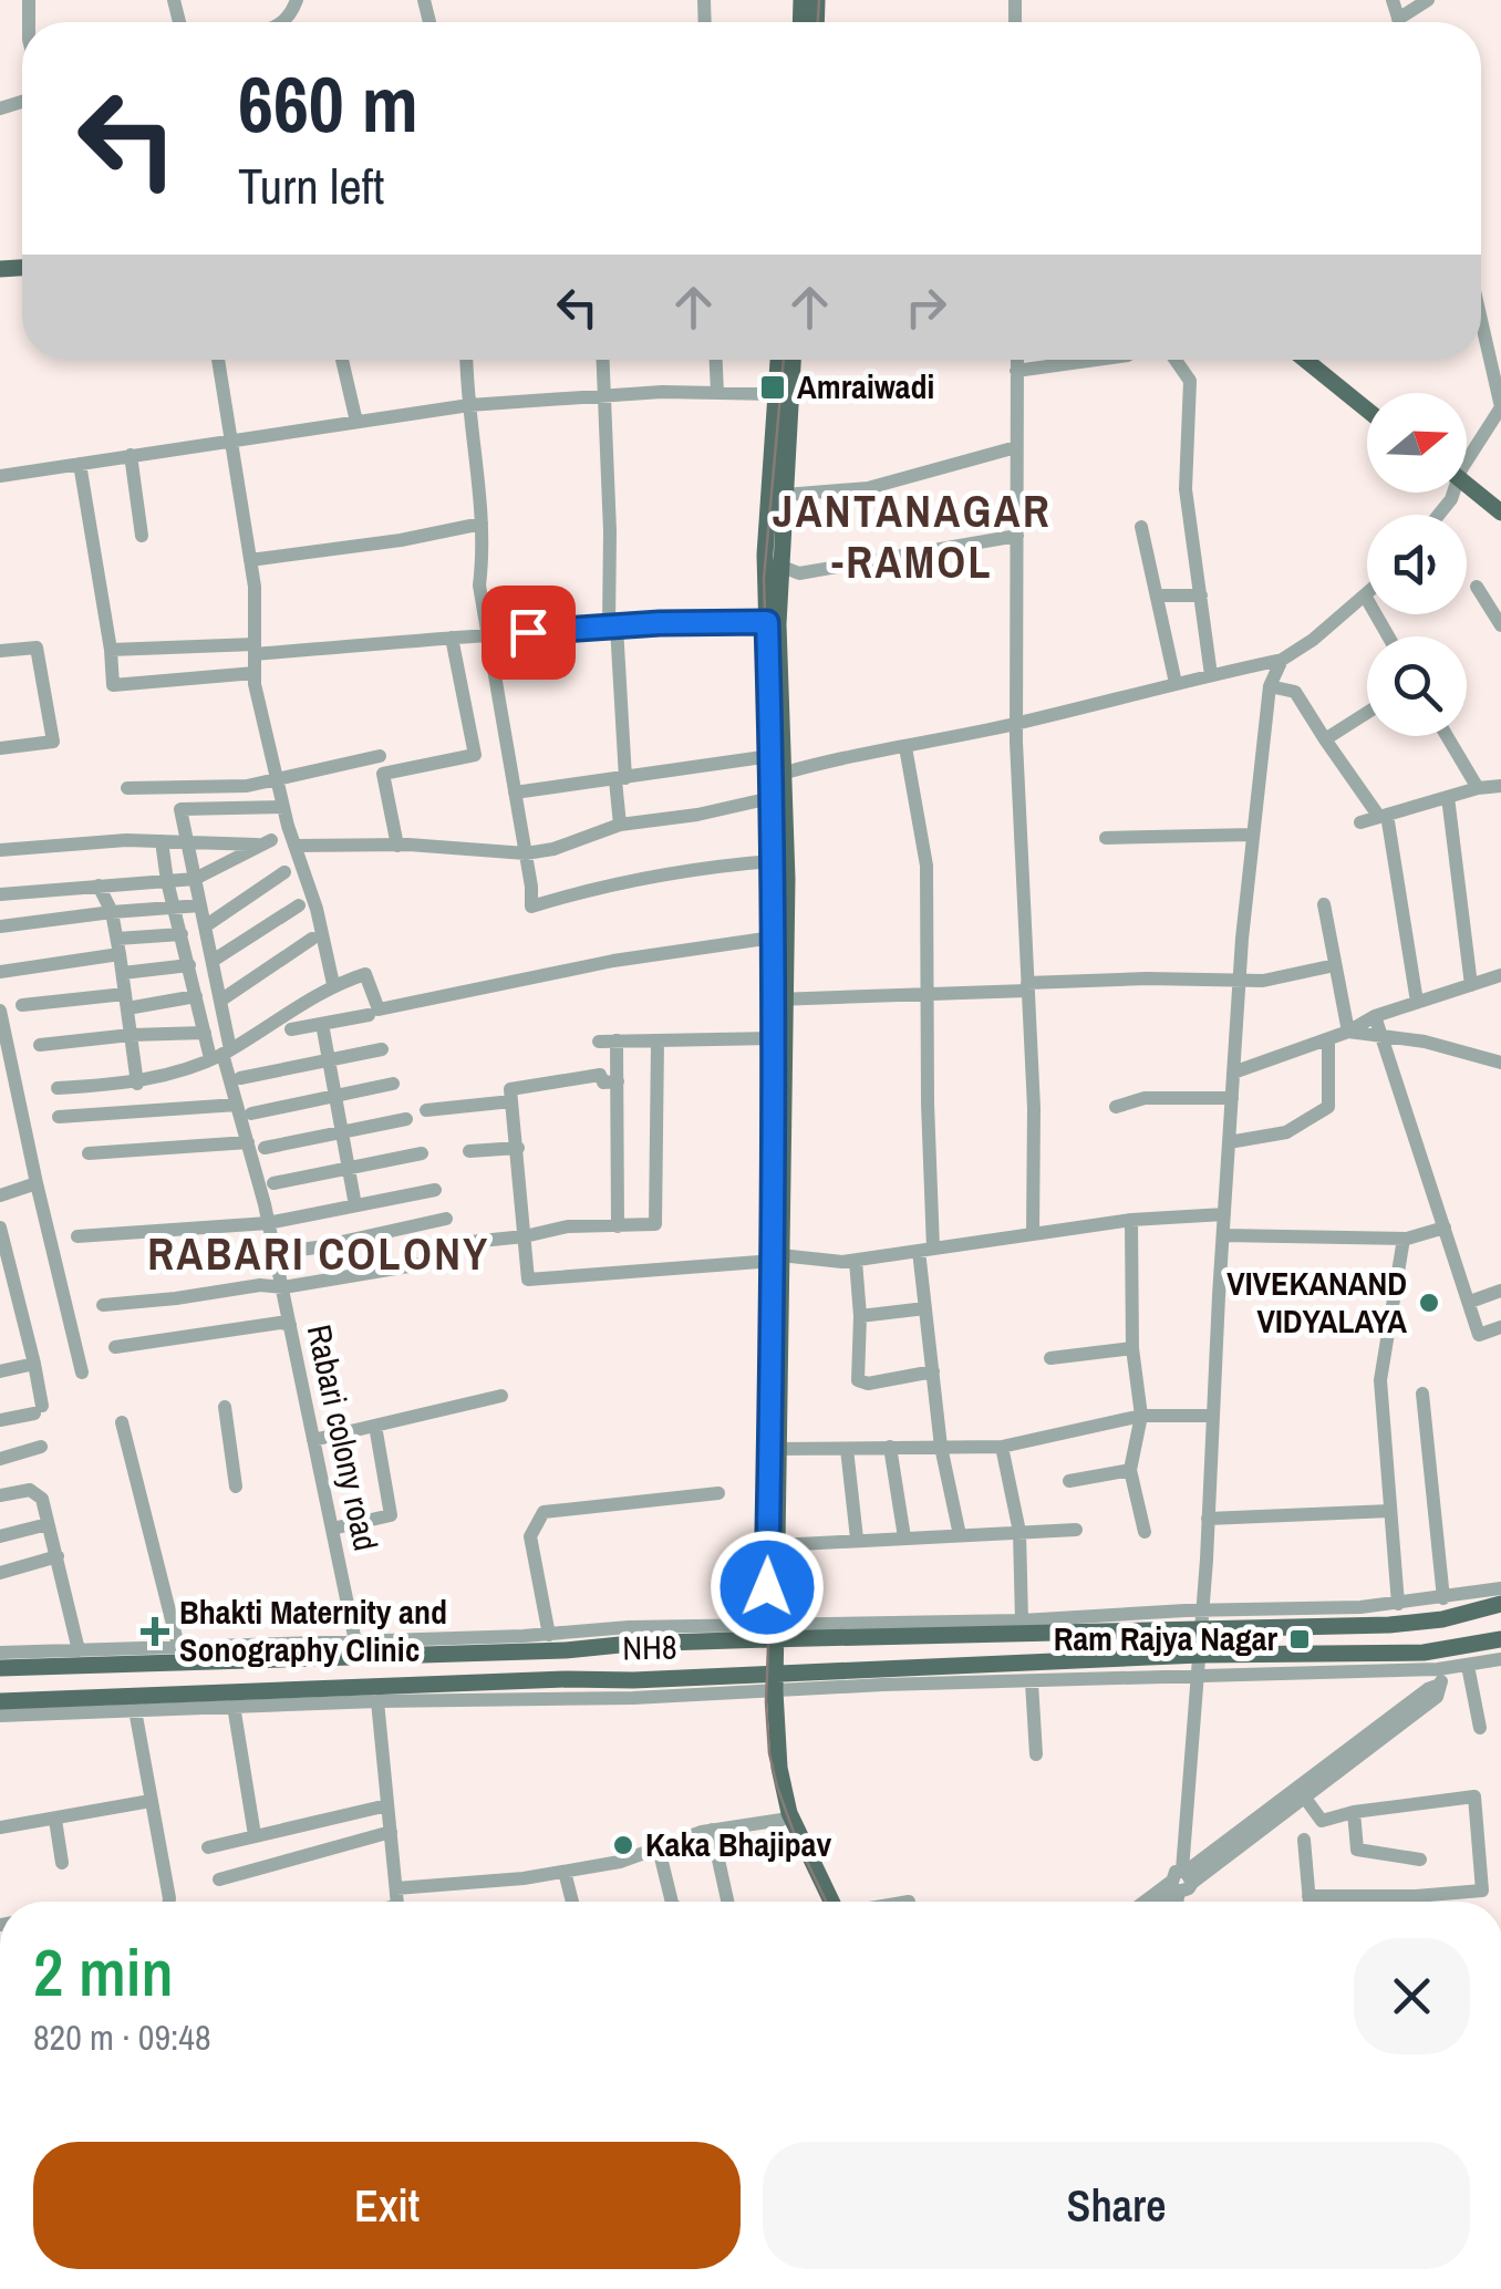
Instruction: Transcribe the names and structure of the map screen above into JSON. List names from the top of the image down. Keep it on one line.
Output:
{"streets":{"main road":["NH8"],"street":["Rabari colony road"]},"districts":["JANTANAGAR -RAMOL","RABARI COLONY"],"places":{"transit":["Amraiwadi","Ram Rajya Nagar"],"other":["VIVEKANAND VIDYALAYA","Kaka Bhajipav"],"health":["Bhakti Maternity and Sonography Clinic"]},"north":"right","page":{"turn":["660 m","Turn left"],"heading":["2 min","820 m · 09:48"],"buttons":["Exit","Share"]}}
